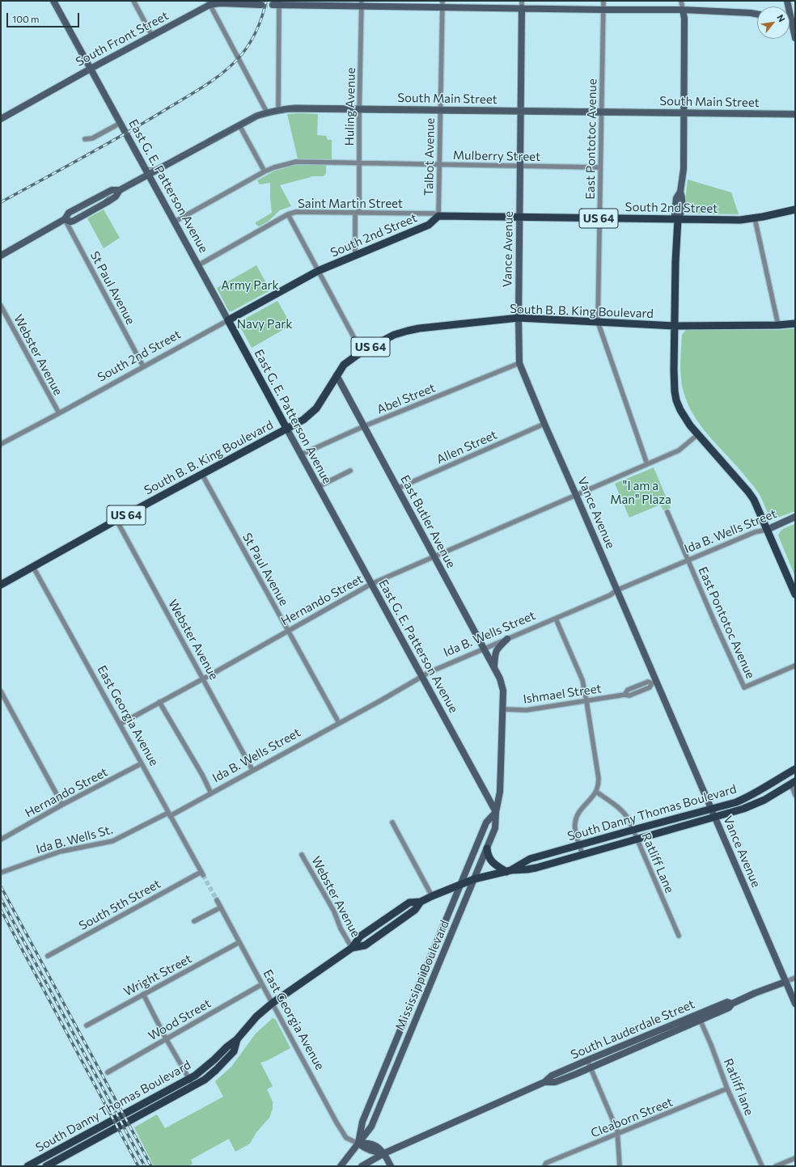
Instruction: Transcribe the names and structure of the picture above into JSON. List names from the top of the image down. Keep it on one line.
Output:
{"streets":{"main road":["East G. E. Patterson Avenue","South 2nd Street","US 64","South B. B. King Boulevard","South Danny Thomas Boulevard"],"street":["South Front Street","South Main Street","Huling Avenue","East Pontotoc Avenue","Mulberry Street","Talbot Avenue","Saint Martin Street","Vance Avenue","St Paul Avenue","Webster Avenue","Abel Street","Allen Street","East Butler Avenue","Ida B. Wells Street","Hernando Street","Ishmael Street","East Georgia Avenue","Ida B. Wells St.","Ratliff Lane","South 5th Street","Wright Street","Mississippi Boulevard","Wood Street","South Lauderdale Street","Ratliff lane","Cleaborn Street"]},"crossings":[["South Front Street","East G. E. Patterson Avenue"],["South Main Street","Huling Avenue"],["South Main Street","East Pontotoc Avenue"],["South Main Street","Talbot Avenue"],["South Main Street","East G. E. Patterson Avenue"],["South Main Street","Vance Avenue"],["South Main Street","St Paul Avenue"],["Huling Avenue","Mulberry Street"],["Huling Avenue","Saint Martin Street"],["Huling Avenue","South 2nd Street"],["East Pontotoc Avenue","Mulberry Street"],["East Pontotoc Avenue","South 2nd Street"],["East Pontotoc Avenue","South B. B. King Boulevard"],["East Pontotoc Avenue","Ida B. Wells Street"],["East Pontotoc Avenue","Hernando Street"],["Mulberry Street","Talbot Avenue"],["Mulberry Street","East G. E. Patterson Avenue"],["Mulberry Street","Vance Avenue"],["Talbot Avenue","Saint Martin Street"],["Talbot Avenue","South 2nd Street"],["East G. E. Patterson Avenue","Saint Martin Street"],["East G. E. Patterson Avenue","South 2nd Street"],["East G. E. Patterson Avenue","South B. B. King Boulevard"],["East G. E. Patterson Avenue","Abel Street"],["East G. E. Patterson Avenue","Ida B. Wells Street"],["East G. E. Patterson Avenue","Hernando Street"],["East G. E. Patterson Avenue","Mississippi Boulevard"],["Saint Martin Street","South 2nd Street"],["South 2nd Street","Vance Avenue"],["South 2nd Street","St Paul Avenue"],["South 2nd Street","Webster Avenue"],["Vance Avenue","South B. B. King Boulevard"],["Vance Avenue","Abel Street"],["Vance Avenue","Allen Street"],["Vance Avenue","Ida B. Wells Street"],["Vance Avenue","Hernando Street"],["Vance Avenue","Ishmael Street"],["Vance Avenue","South Danny Thomas Boulevard"],["Vance Avenue","South Lauderdale Street"],["St Paul Avenue","South B. B. King Boulevard"],["St Paul Avenue","Ida B. Wells Street"],["St Paul Avenue","Hernando Street"],["South B. B. King Boulevard","Webster Avenue"],["South B. B. King Boulevard","East Butler Avenue"],["South B. B. King Boulevard","East Georgia Avenue"],["Webster Avenue","Ida B. Wells Street"],["Webster Avenue","Hernando Street"],["Webster Avenue","South Danny Thomas Boulevard"],["Abel Street","East Butler Avenue"],["Allen Street","East Butler Avenue"],["East Butler Avenue","Ida B. Wells Street"],["East Butler Avenue","Hernando Street"],["East Butler Avenue","Mississippi Boulevard"],["Ida B. Wells Street","East Georgia Avenue"],["Ida B. Wells Street","Ida B. Wells St."],["Hernando Street","East Georgia Avenue"],["Ishmael Street","Mississippi Boulevard"],["East Georgia Avenue","South Danny Thomas Boulevard"],["East Georgia Avenue","Ida B. Wells St."],["East Georgia Avenue","South 5th Street"],["East Georgia Avenue","Wright Street"],["East Georgia Avenue","Mississippi Boulevard"],["East Georgia Avenue","Wood Street"],["East Georgia Avenue","South Lauderdale Street"],["South Danny Thomas Boulevard","Ratliff Lane"],["South Danny Thomas Boulevard","Mississippi Boulevard"],["South Lauderdale Street","Ratliff lane"],["Ratliff lane","Cleaborn Street"]],"parks":["Army Park","Navy Park","\"I am a Man\" Plaza"],"scale_bar":"100 m","north":"top right"}
